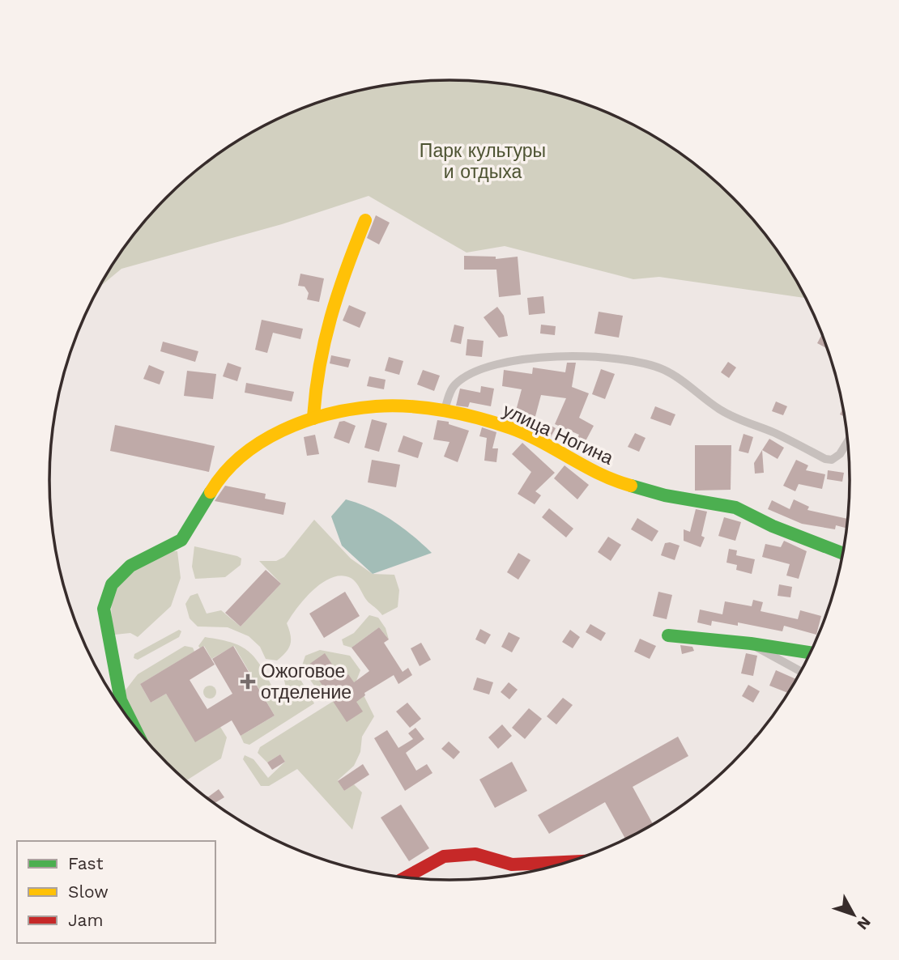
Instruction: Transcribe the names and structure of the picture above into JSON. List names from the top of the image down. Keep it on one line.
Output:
{"streets":{"street":["улица Ногина"]},"parks":["Парк культуры и отдыха"],"places":{"health":["Ожоговое отделение"]},"legend":["Fast","Slow","Jam"],"north":"bottom right"}
